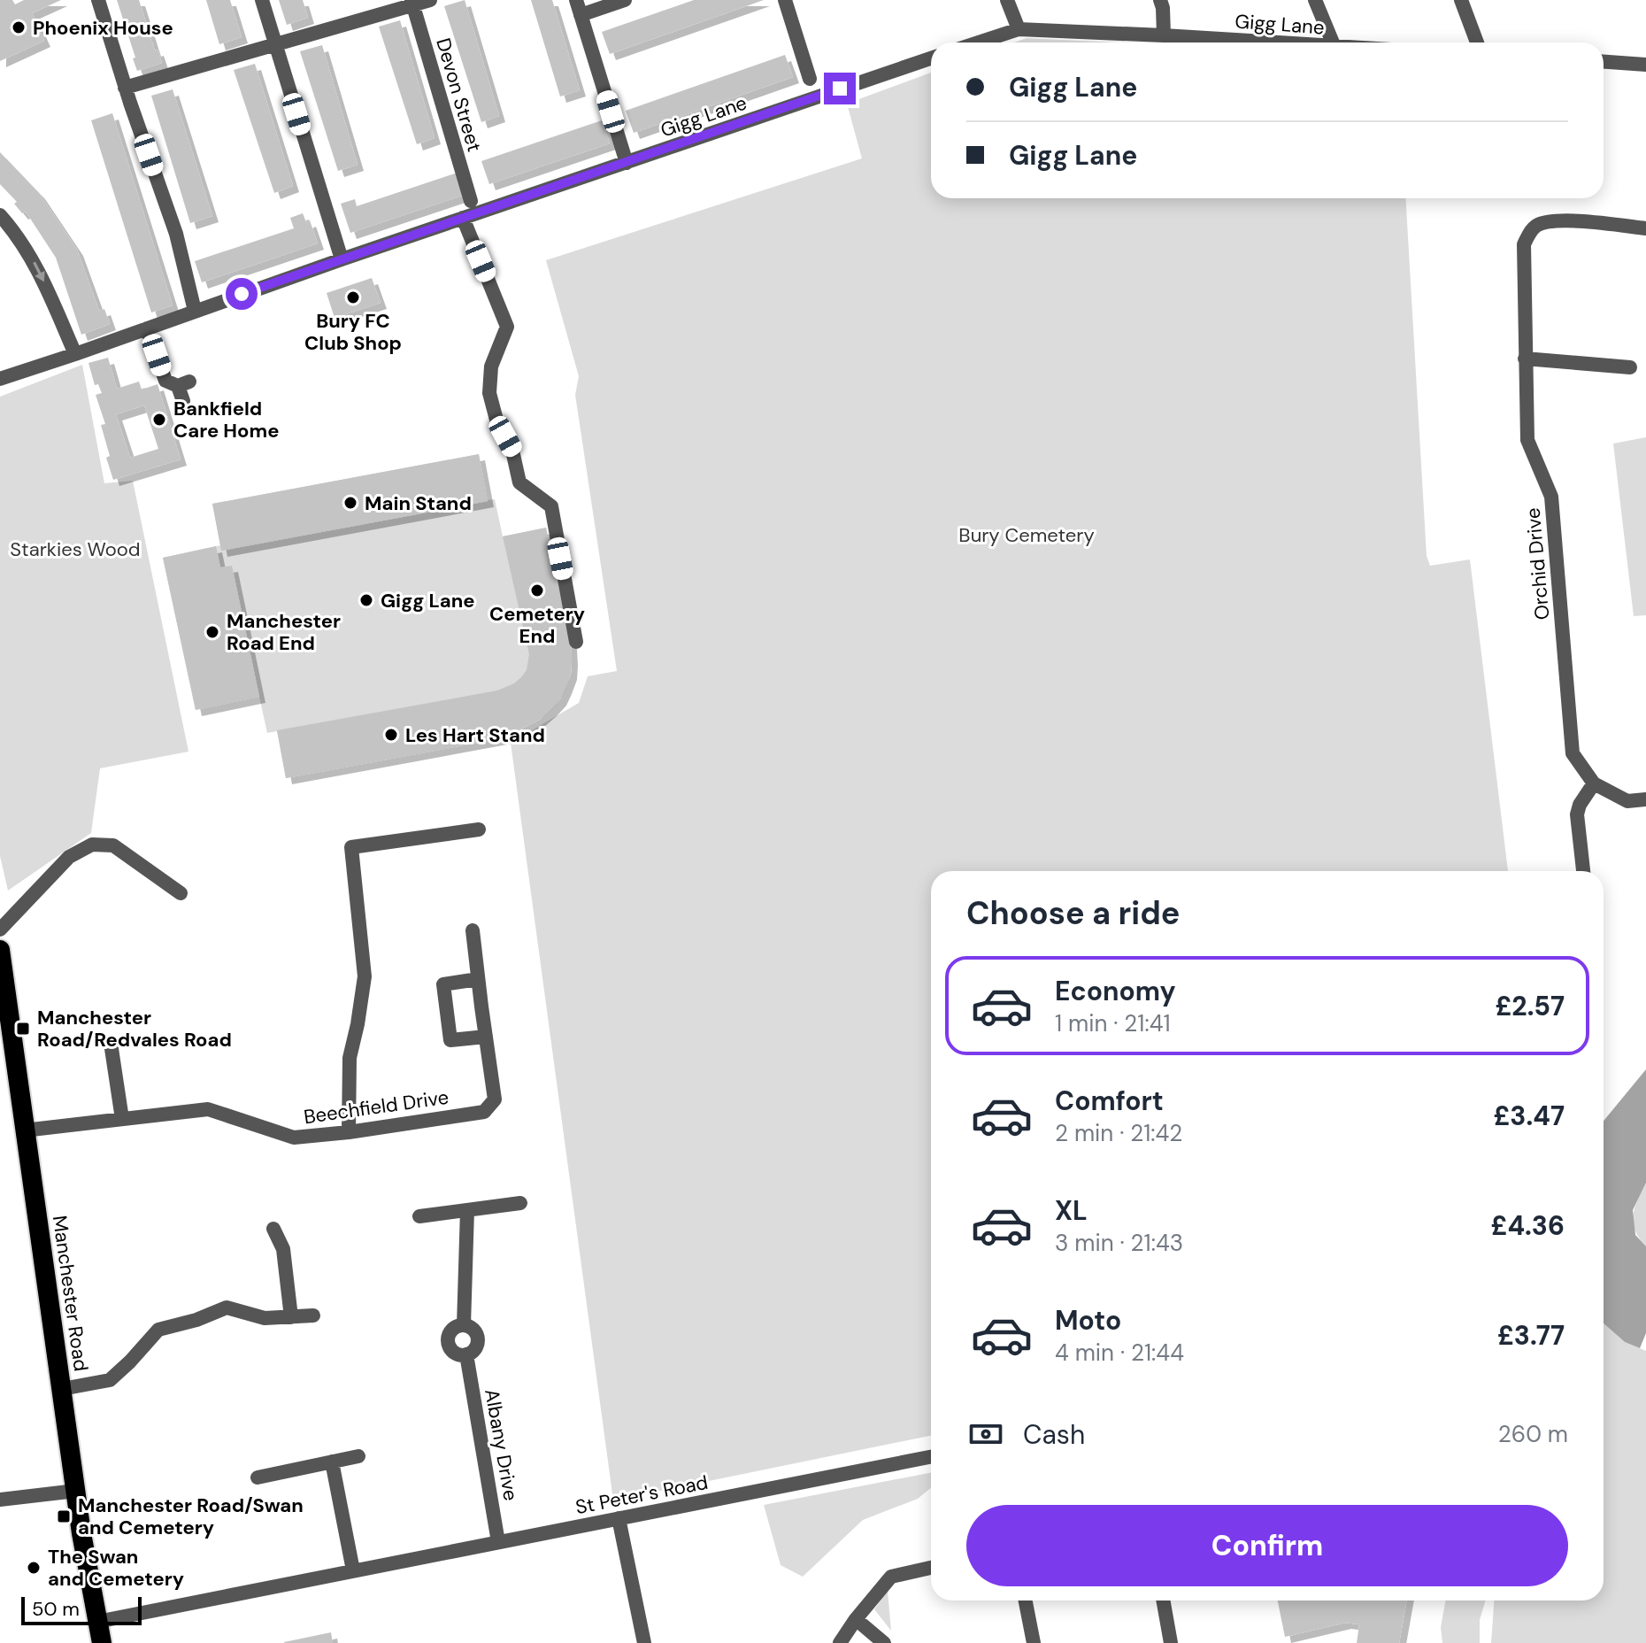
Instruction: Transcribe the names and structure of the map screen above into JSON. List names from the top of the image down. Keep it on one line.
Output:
{"streets":{"highway":["Manchester Road"],"street":["Gigg Lane","Devon Street","Orchid Drive","Beechfield Drive","Albany Drive","St Peter's Road"]},"crossings":[["Beechfield Drive","Manchester Road"],["Manchester Road","St Peter's Road"],["Albany Drive","St Peter's Road"]],"parks":["Bury Cemetery","Starkies Wood"],"places":{"other":["Phoenix House","Bury FC Club Shop","Bankfield Care Home","Main Stand","Cemetery End","Gigg Lane","Manchester Road End","Les Hart Stand","The Swan and Cemetery"],"transit":["Manchester Road/Redvales Road","Manchester Road/Swan and Cemetery"]},"scale_bar":"50 m","page":{"banner":["Gigg Lane","Gigg Lane"],"heading":"Choose a ride","list":[{"name":"Economy","note":"1 min · 21:41","value":"£2.57"},{"name":"Comfort","note":"2 min · 21:42","value":"£3.47"},{"name":"XL","note":"3 min · 21:43","value":"£4.36"},{"name":"Moto","note":"4 min · 21:44","value":"£3.77"}],"pay":["Cash","260 m"],"buttons":"Confirm","scale":"50 m"}}
